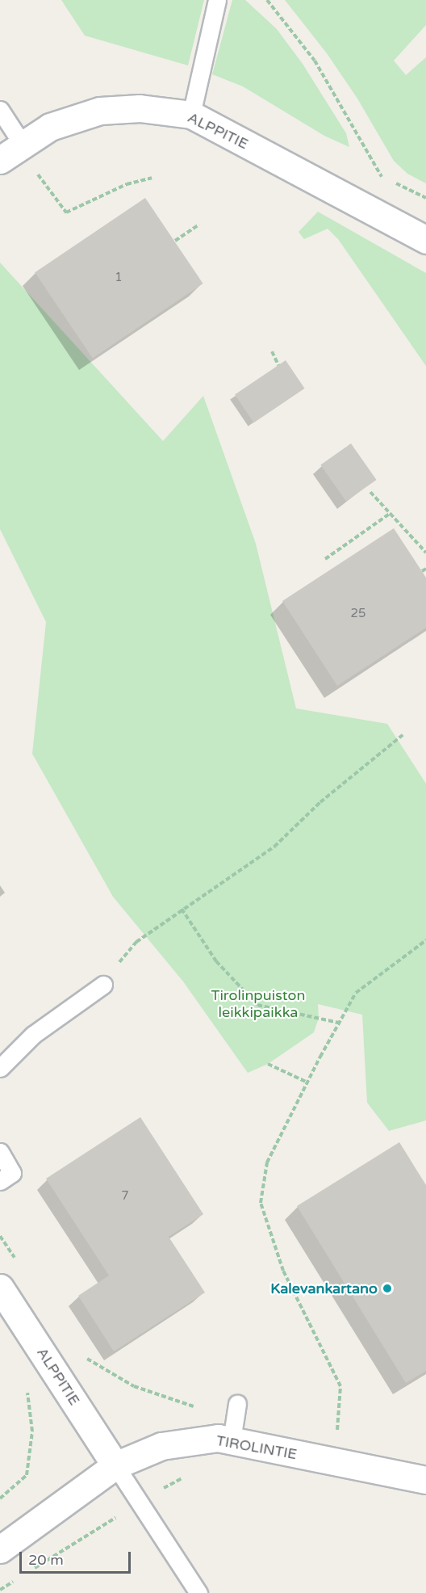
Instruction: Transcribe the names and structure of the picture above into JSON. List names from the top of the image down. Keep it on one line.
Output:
{"streets":{"street":["ALPPITIE","TIROLINTIE"]},"crossings":[["ALPPITIE","TIROLINTIE"]],"parks":["Tirolinpuiston leikkipaikka"],"places":["Kalevankartano"],"house_numbers":["1","25","7"],"scale_bar":"20 m"}
